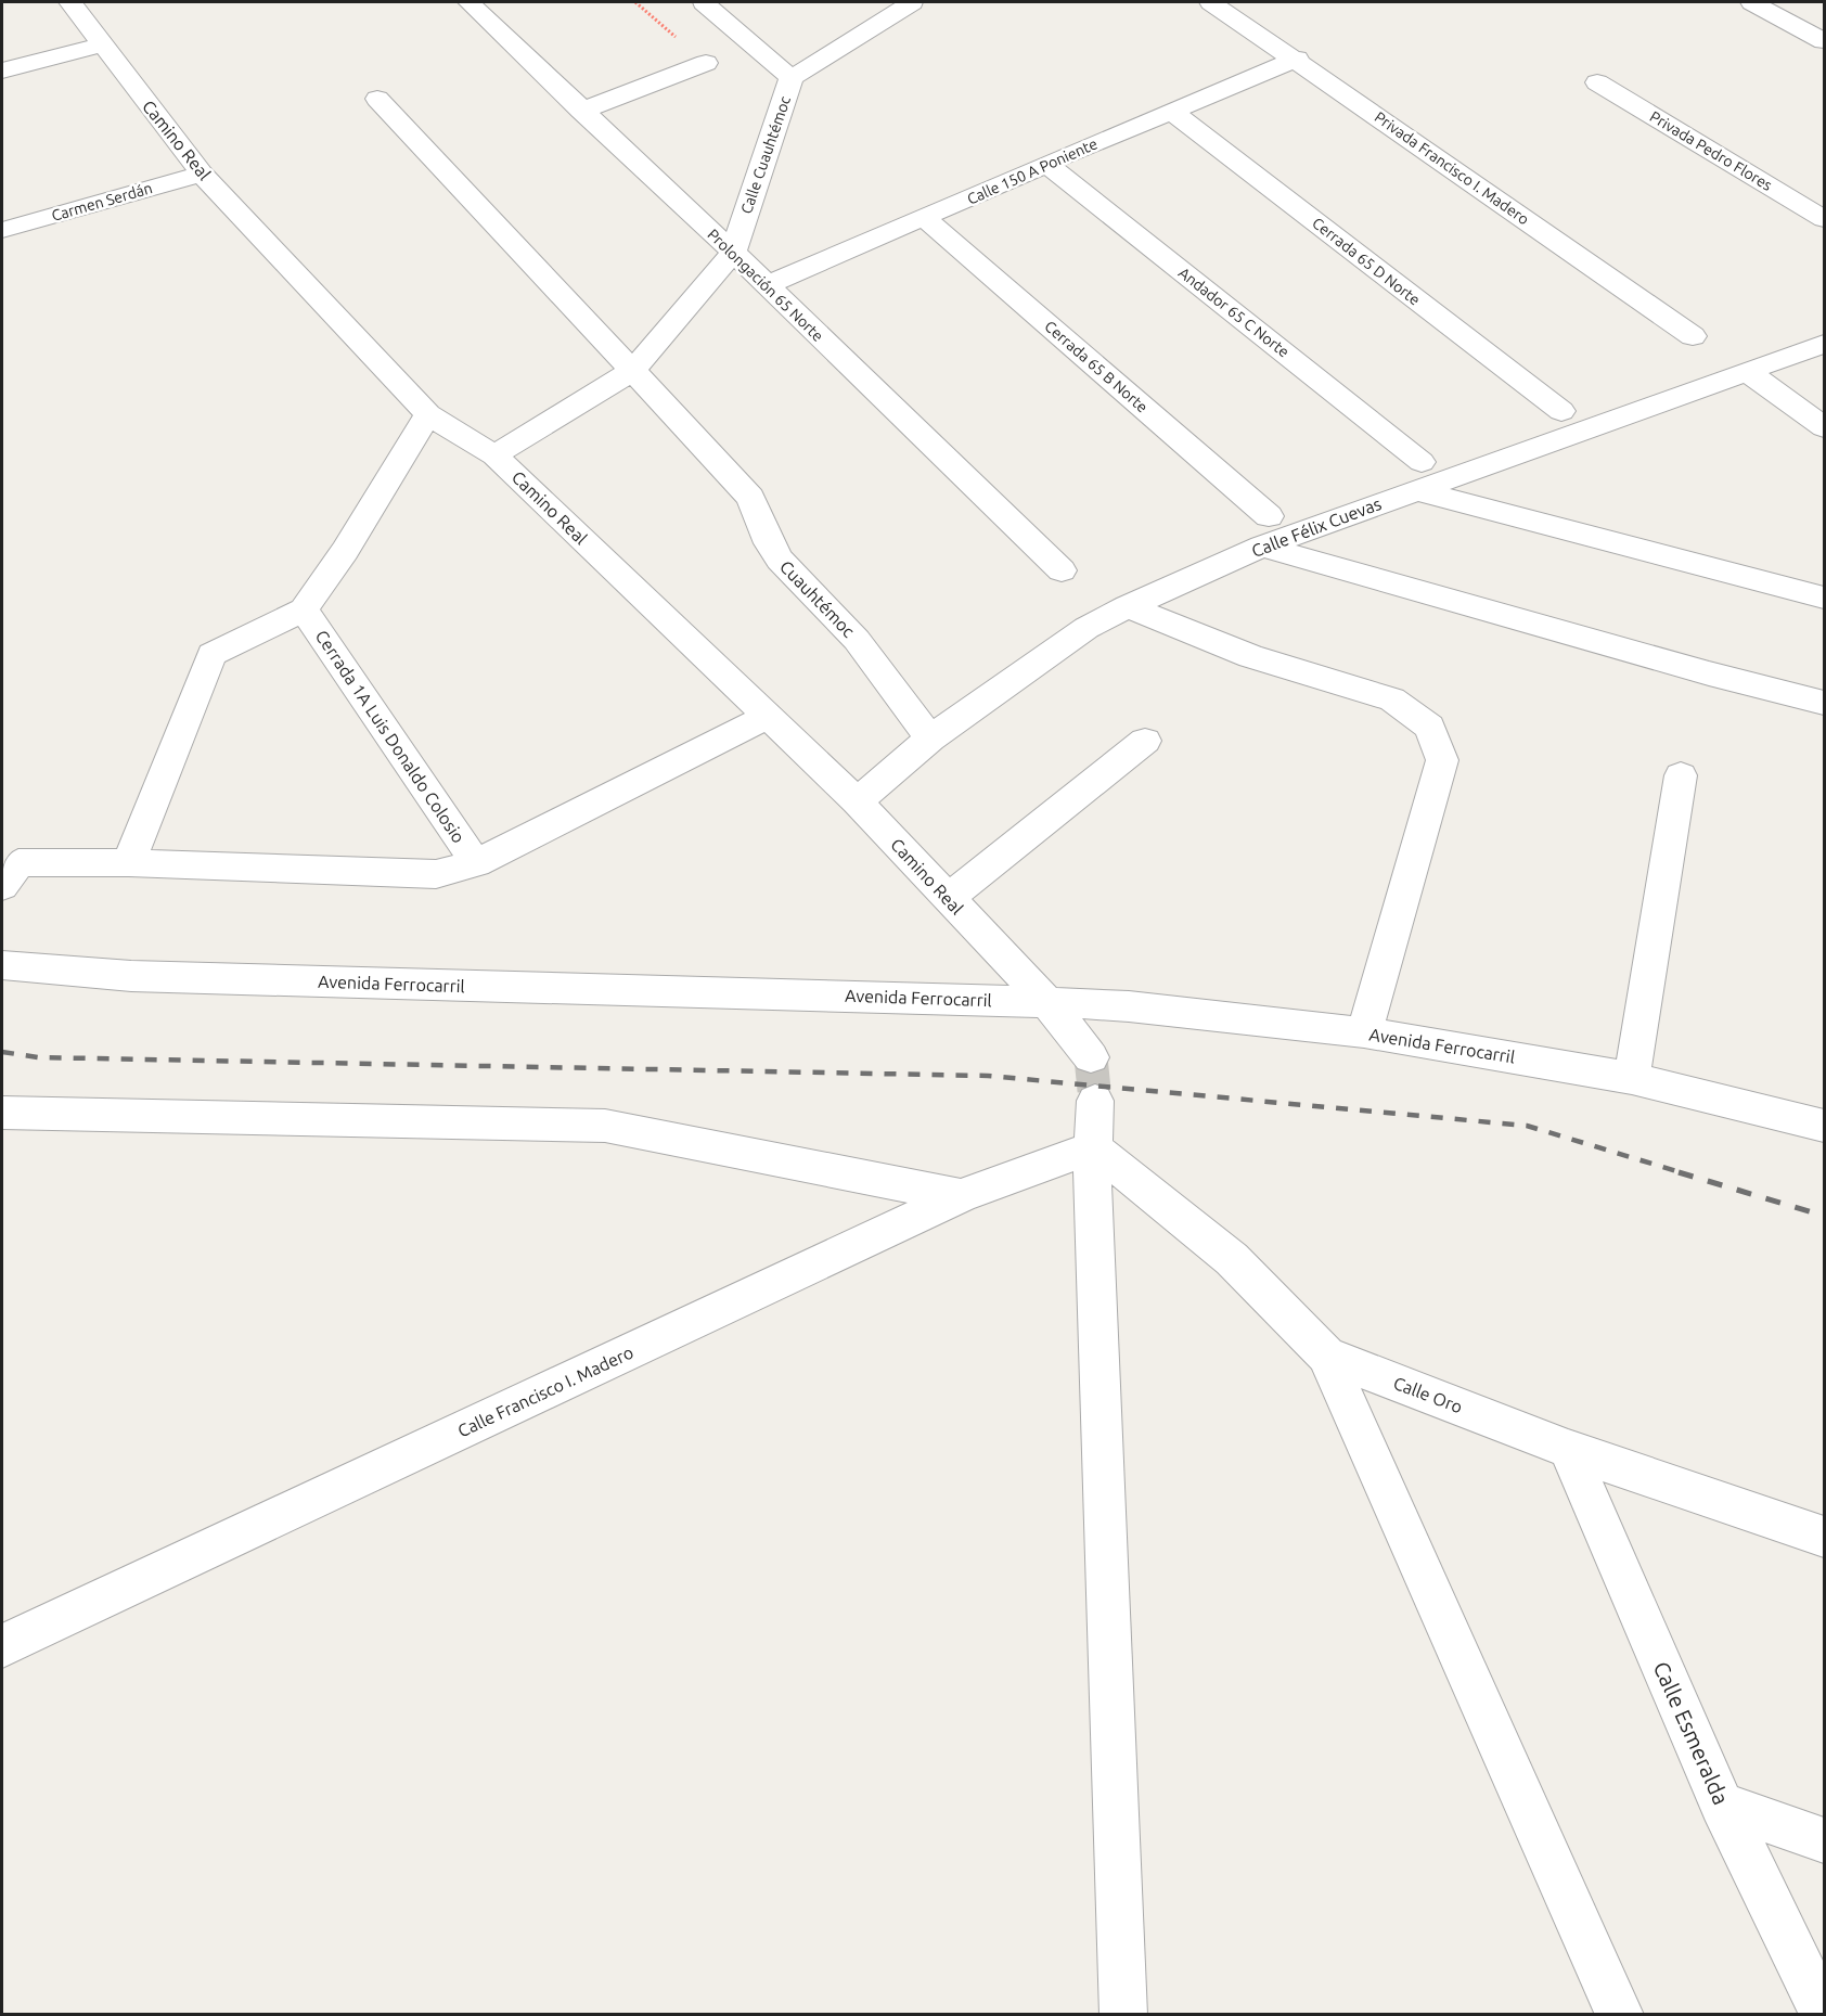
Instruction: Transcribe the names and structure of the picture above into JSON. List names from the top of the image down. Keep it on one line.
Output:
{"streets":{"street":["Camino Real","Privada Pedro Flores","Calle Cuauhtémoc","Privada Francisco I. Madero","Calle 150 A Poniente","Carmen Serdán","Cerrada 65 D Norte","Prolongación 65 Norte","Andador 65 C Norte","Cerrada 65 B Norte","Calle Félix Cuevas","Cuauhtémoc","Cerrada 1A Luis Donaldo Colosio","Avenida Ferrocarril","Calle Francisco I. Madero","Calle Oro","Calle Esmeralda"]},"crossings":[["Camino Real","Calle Cuauhtémoc"],["Camino Real","Carmen Serdán"],["Camino Real","Calle Félix Cuevas"],["Camino Real","Avenida Ferrocarril"],["Calle Cuauhtémoc","Prolongación 65 Norte"],["Calle Cuauhtémoc","Cuauhtémoc"],["Privada Francisco I. Madero","Calle 150 A Poniente"],["Calle 150 A Poniente","Cerrada 65 D Norte"],["Calle 150 A Poniente","Prolongación 65 Norte"],["Calle 150 A Poniente","Andador 65 C Norte"],["Calle 150 A Poniente","Cerrada 65 B Norte"],["Calle Félix Cuevas","Cuauhtémoc"],["Calle Francisco I. Madero","Calle Oro"],["Calle Oro","Calle Esmeralda"]]}
